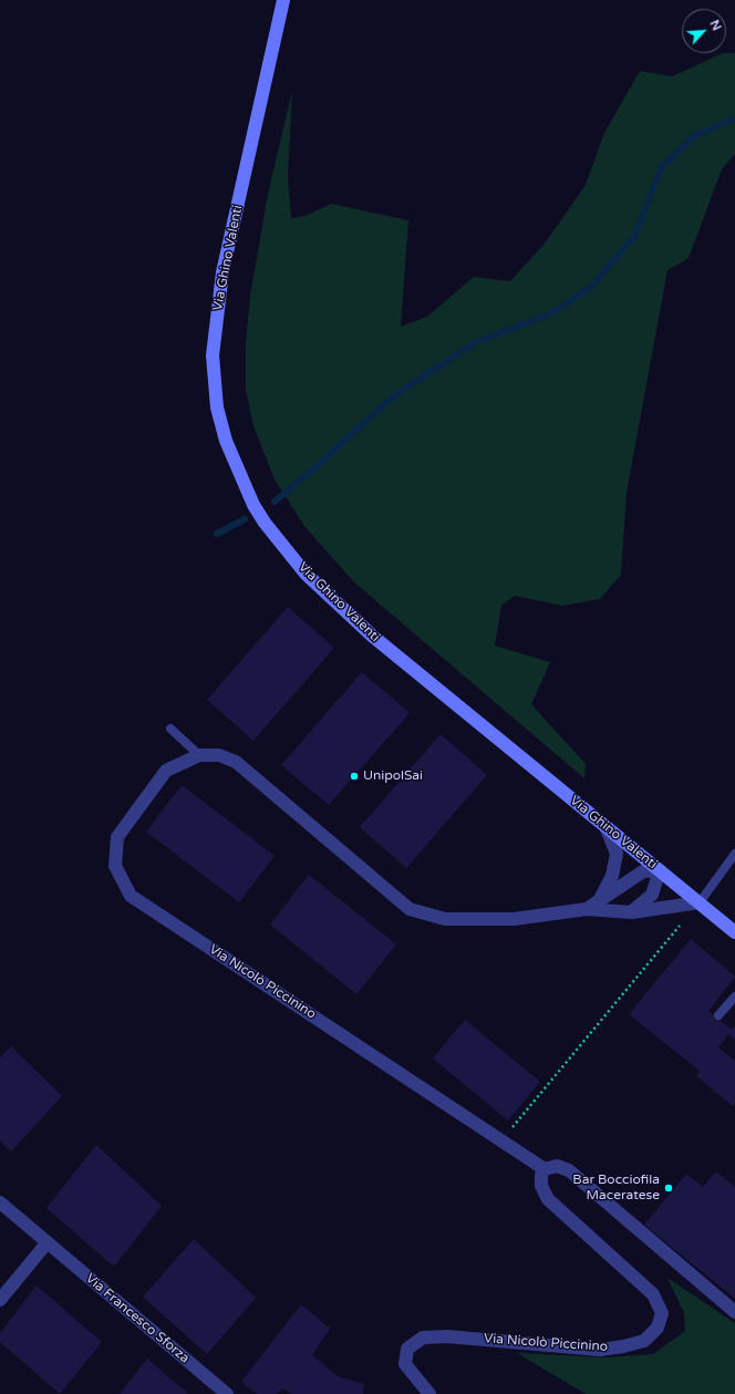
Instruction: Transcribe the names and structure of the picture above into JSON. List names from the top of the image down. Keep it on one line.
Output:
{"streets":{"main road":["Via Ghino Valenti"],"street":["Via Nicolò Piccinino","Via Francesco Sforza"]},"crossings":[["Via Ghino Valenti","Via Nicolò Piccinino"]],"places":["UnipolSai","Bar Bocciofila Maceratese"],"north":"top right"}
